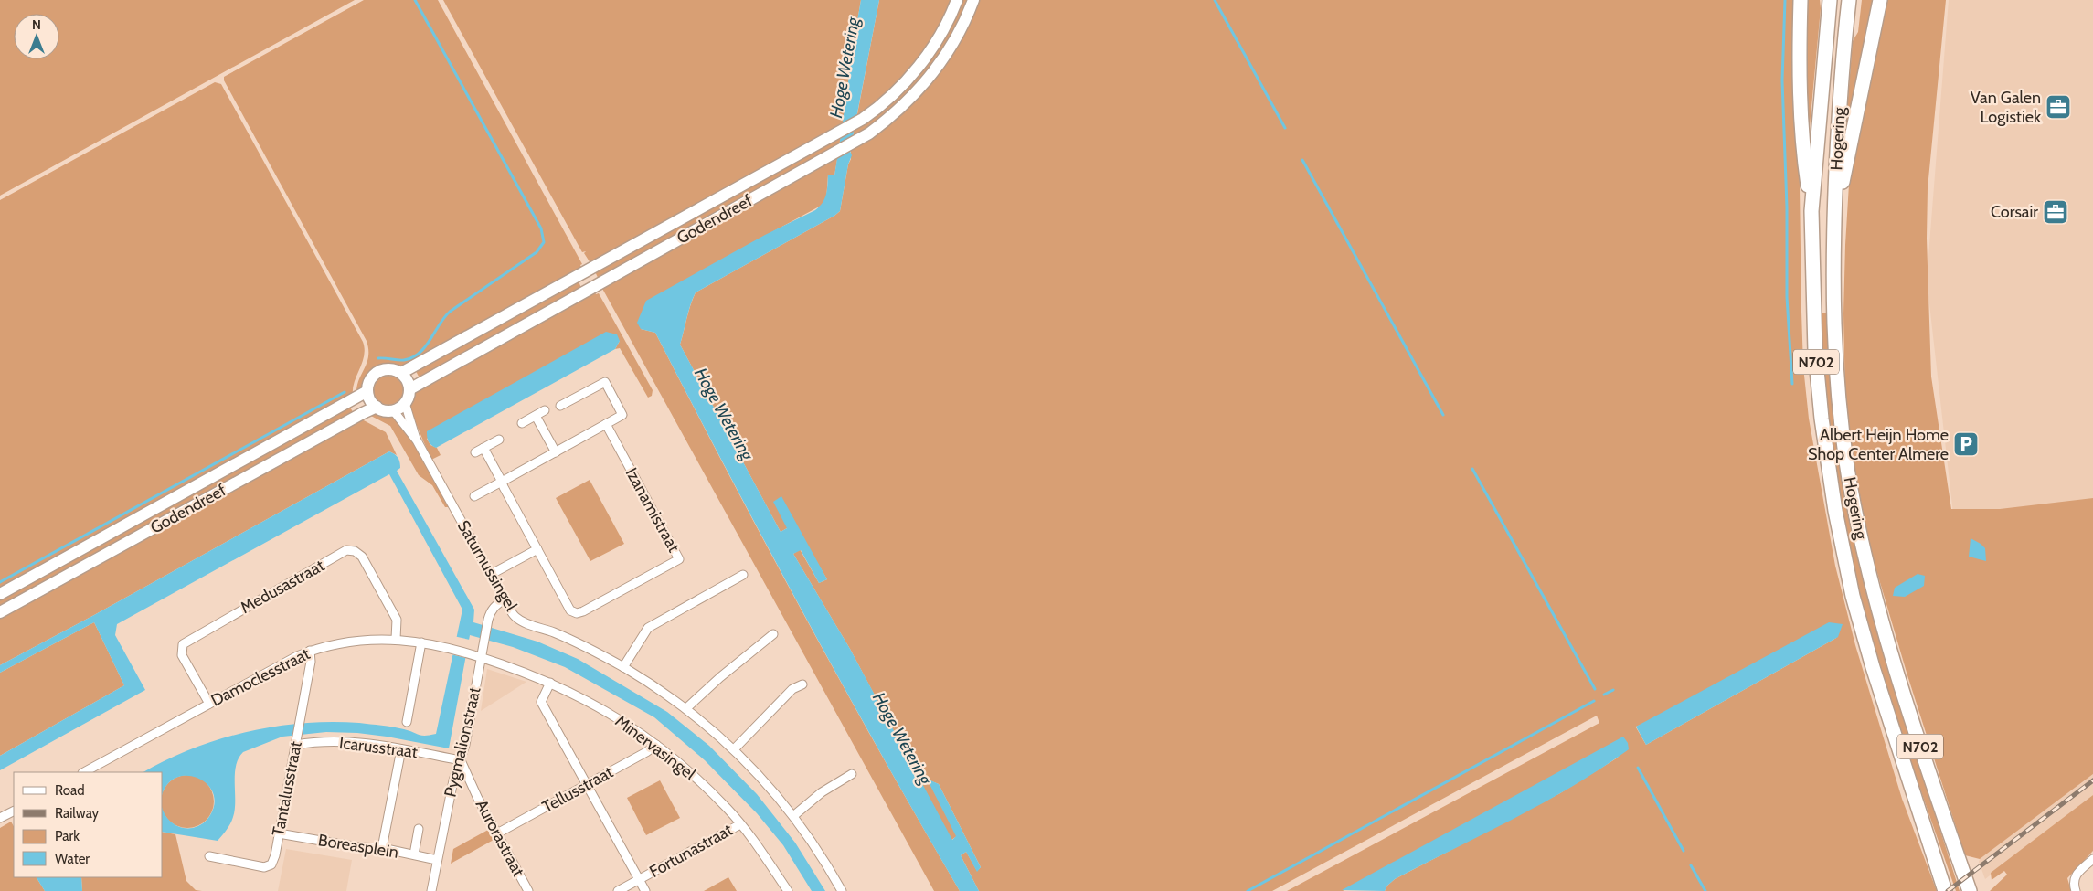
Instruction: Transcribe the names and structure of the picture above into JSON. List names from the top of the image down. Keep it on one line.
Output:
{"streets":{"highway":["Hogering","N702"],"main road":["Godendreef"],"street":["Izanamistraat","Saturnussingel","Medusastraat","Damoclesstraat","Pygmalionstraat","Icarusstraat","Minervasingel","Tantalusstraat","Tellusstraat","Aurorastraat","Boreasplein","Fortunastraat"]},"crossings":[["Hogering","N702"],["Godendreef","Saturnussingel"],["Saturnussingel","Pygmalionstraat"],["Medusastraat","Damoclesstraat"],["Damoclesstraat","Pygmalionstraat"],["Damoclesstraat","Minervasingel"],["Damoclesstraat","Tantalusstraat"],["Pygmalionstraat","Icarusstraat"],["Pygmalionstraat","Minervasingel"],["Pygmalionstraat","Aurorastraat"],["Pygmalionstraat","Boreasplein"],["Icarusstraat","Tantalusstraat"],["Icarusstraat","Aurorastraat"],["Minervasingel","Tellusstraat"],["Minervasingel","Fortunastraat"],["Tantalusstraat","Boreasplein"],["Tellusstraat","Aurorastraat"]],"water":["Hoge Wetering"],"places":{"office":["Van Galen Logistiek","Corsair"],"parking":["Albert Heijn Home Shop Center Almere"]},"legend":["Road","Railway","Park","Water"],"north":"top"}
